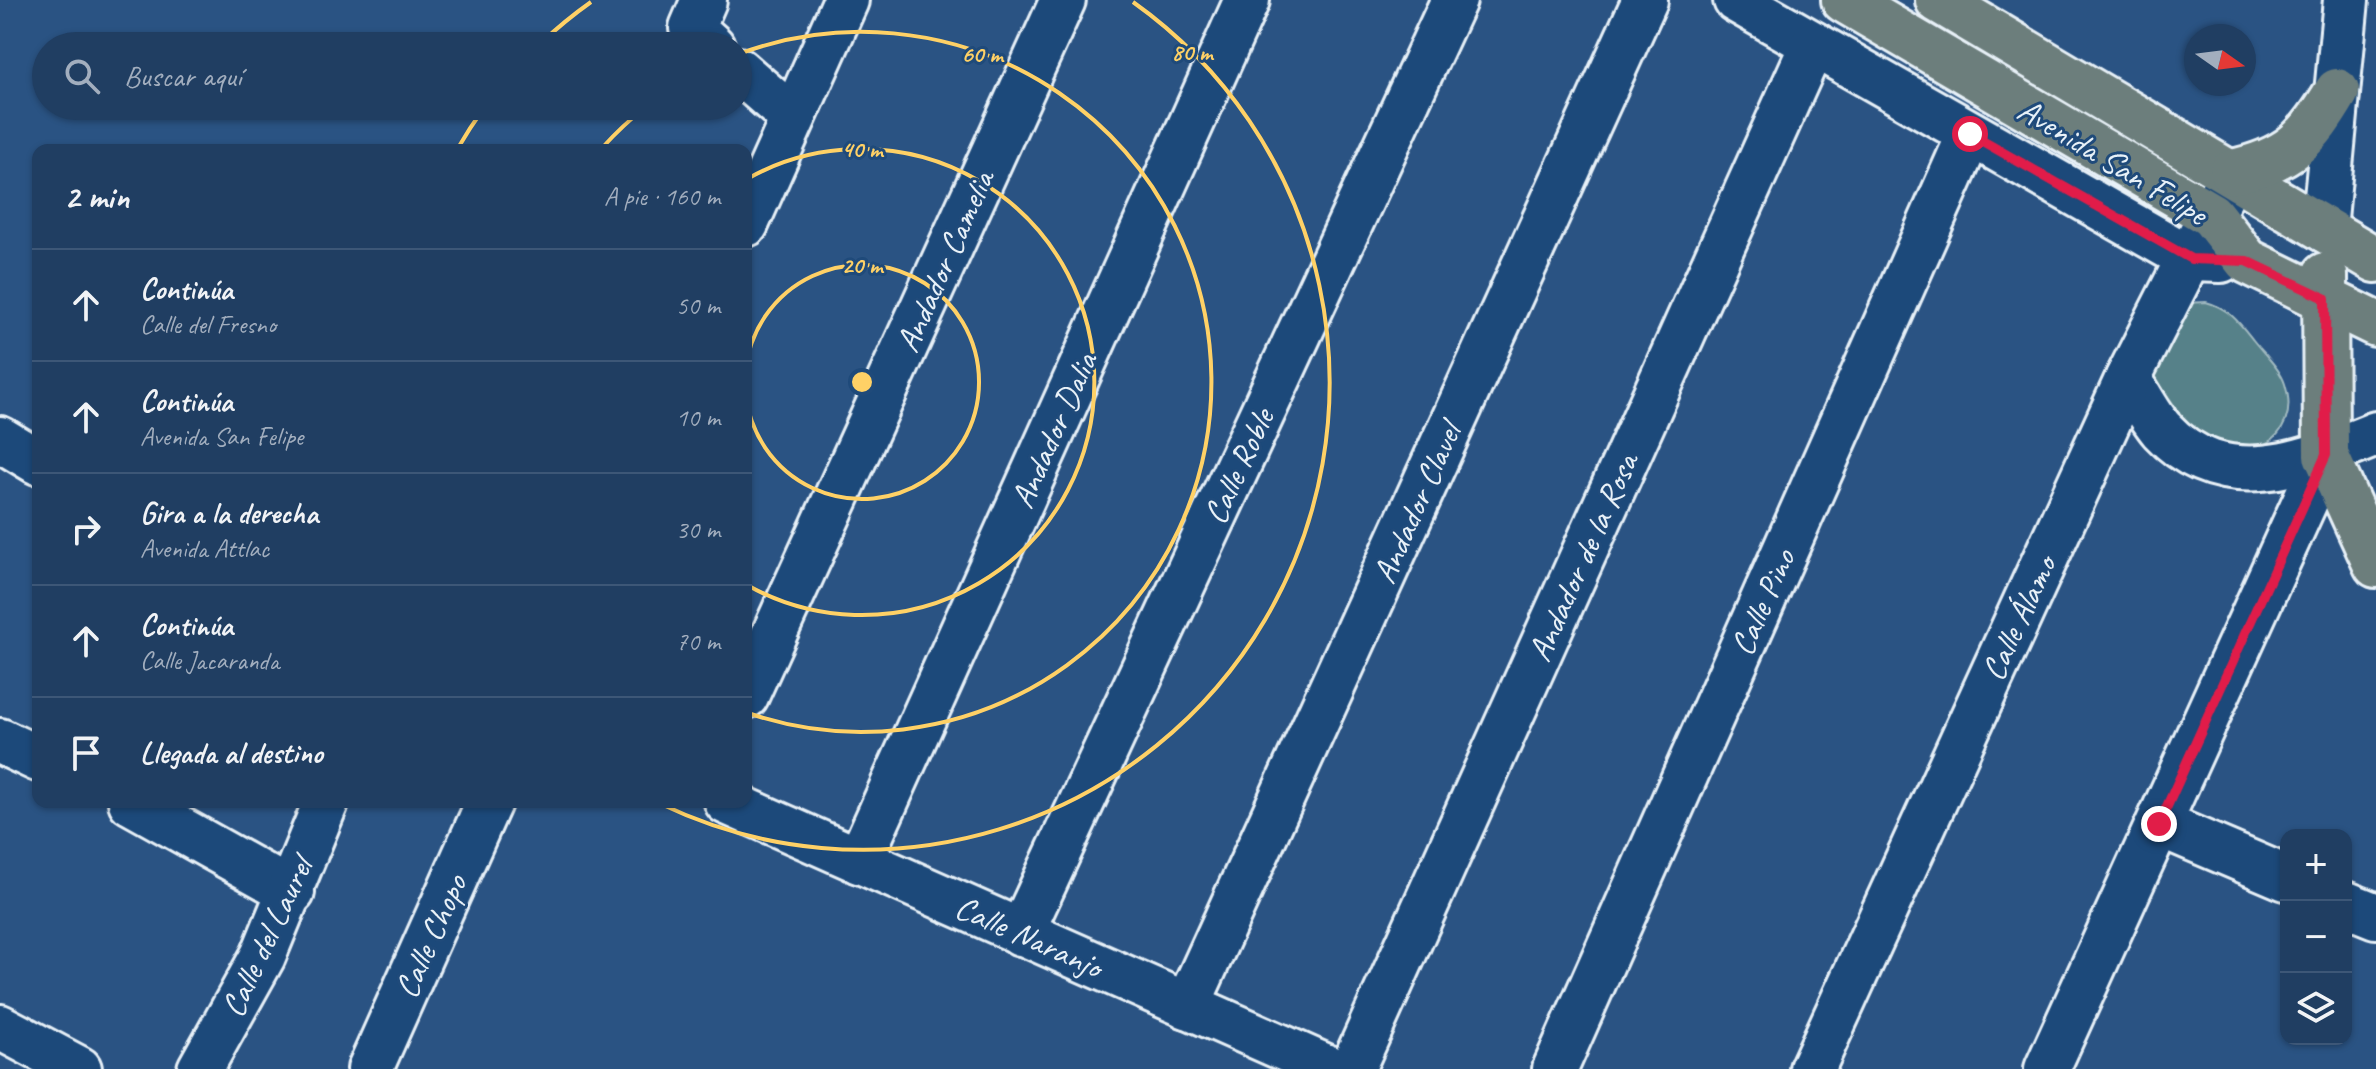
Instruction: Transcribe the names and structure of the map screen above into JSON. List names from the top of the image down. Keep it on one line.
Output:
{"streets":{"main road":["Avenida San Felipe"],"street":["Andador Camelia","Andador Dalia","Calle Roble","Andador Clavel","Andador de la Rosa","Calle Pino","Calle Álamo","Calle Chopo","Calle Naranjo","Calle del Laurel"]},"crossings":[["Avenida San Felipe","Calle Álamo"],["Andador Dalia","Calle Naranjo"],["Calle Roble","Calle Naranjo"],["Andador Clavel","Calle Naranjo"]],"north":"right","page":{"search":"Buscar aquí","heading":["2 min","A pie · 160 m"],"list":[["Continúa","Calle del Fresno","50 m"],["Continúa","Avenida San Felipe","10 m"],["Gira a la derecha","Avenida Attlac","30 m"],["Continúa","Calle Jacaranda","70 m"],"Llegada al destino"],"map_buttons":["+","−"]},"rings":["80 m","60 m","40 m","20 m"]}
